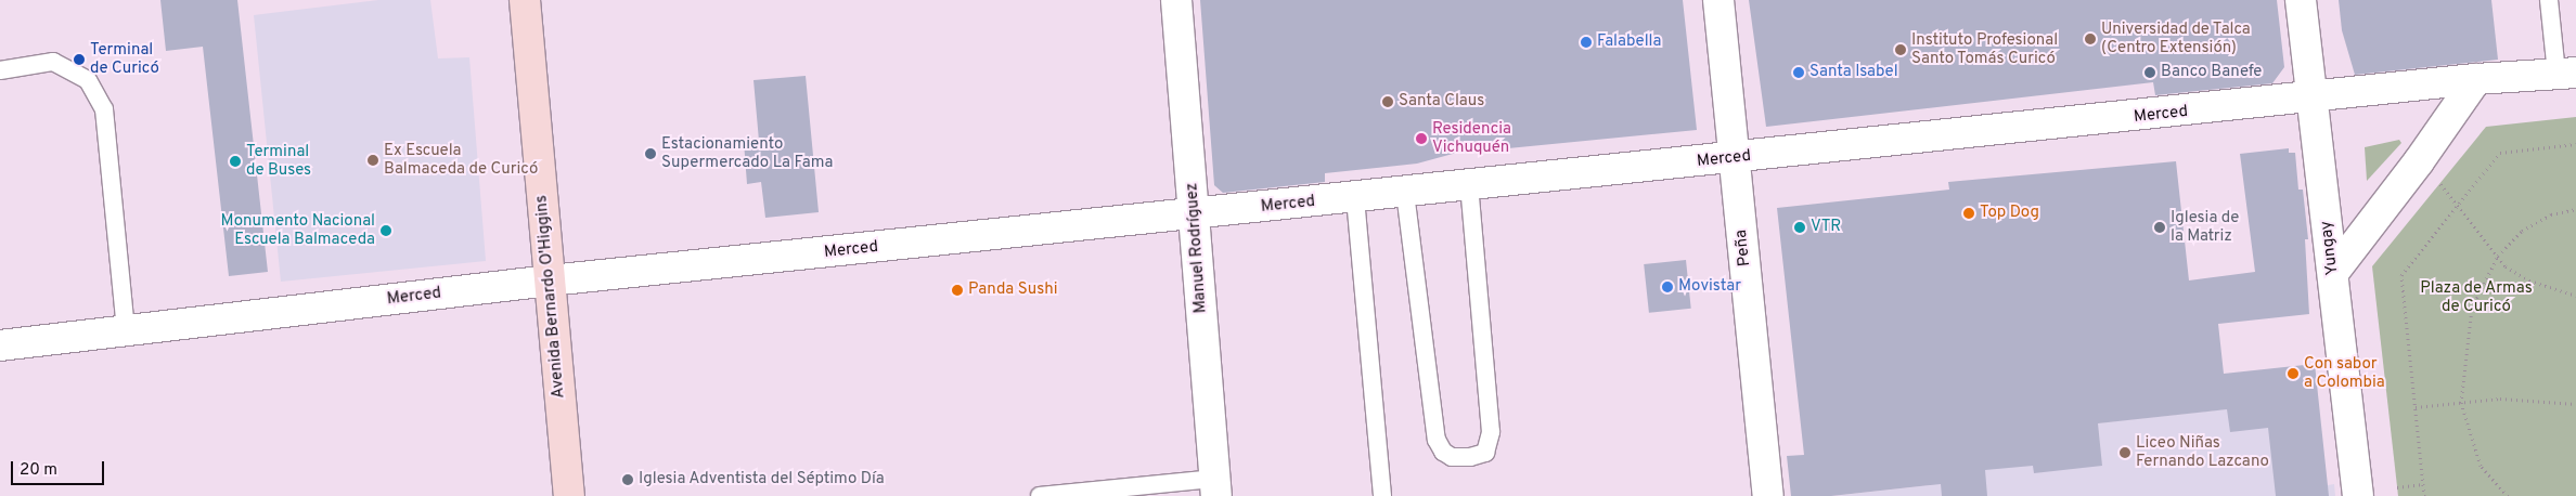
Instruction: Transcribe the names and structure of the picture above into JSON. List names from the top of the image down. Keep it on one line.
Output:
{"streets":{"main road":["Avenida Bernardo O'Higgins"],"street":["Merced","Manuel Rodríguez","Peña","Yungay"]},"crossings":[["Merced","Manuel Rodríguez"],["Merced","Peña"],["Merced","Yungay"],["Merced","Avenida Bernardo O'Higgins"]],"parks":["Plaza de Armas de Curicó"],"places":["Universidad de Talca (Centro Extensión)","Falabella","Instituto Profesional Santo Tomás Curicó","Terminal de Curicó","Santa Isabel","Banco Banefe","Santa Claus","Residencia Vichuquén","Estacionamiento Supermercado La Fama","Ex Escuela Balmaceda de Curicó","Terminal de Buses","Top Dog","VTR","Iglesia de la Matriz","Monumento Nacional Escuela Balmaceda","Movistar","Panda Sushi","Con sabor a Colombia","Liceo Niñas Fernando Lazcano","Iglesia Adventista del Séptimo Día"],"scale_bar":"20 m"}
